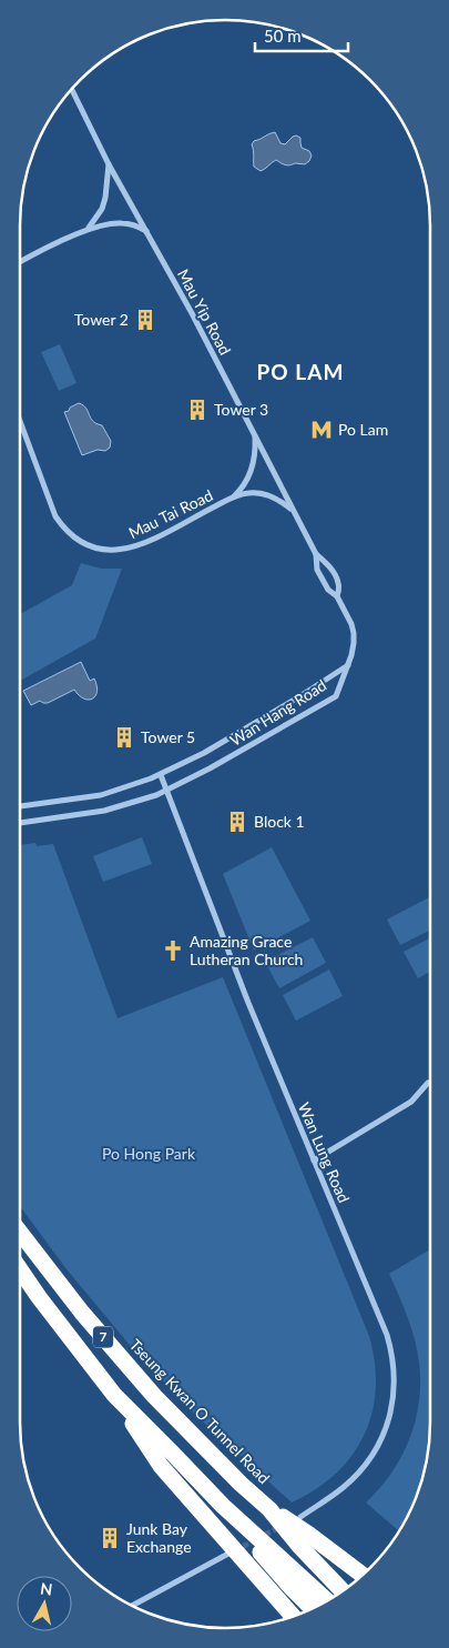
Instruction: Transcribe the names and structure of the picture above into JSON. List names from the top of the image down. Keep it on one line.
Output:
{"streets":{"highway":["7","Tseung Kwan O Tunnel Road"],"street":["Mau Yip Road","Mau Tai Road","Wan Hang Road","Wan Lung Road"]},"crossings":[["Mau Yip Road","Mau Tai Road"],["Mau Yip Road","Wan Hang Road"],["Wan Hang Road","Wan Lung Road"]],"districts":["PO LAM"],"parks":["Po Hong Park"],"places":{"building":["Tower 2","Tower 3","Tower 5","Block 1","Junk Bay Exchange"],"metro station":["Po Lam"],"church":["Amazing Grace Lutheran Church"]},"scale_bar":"50 m","north":"top"}
